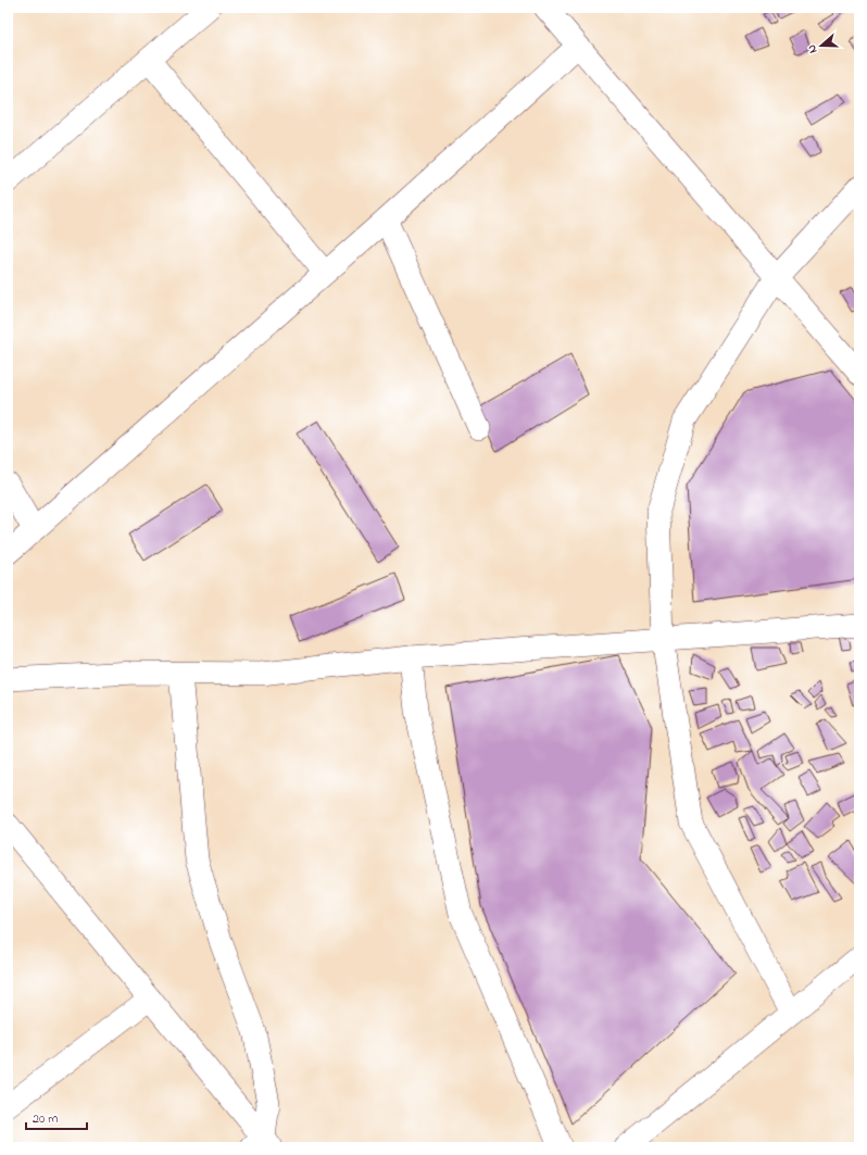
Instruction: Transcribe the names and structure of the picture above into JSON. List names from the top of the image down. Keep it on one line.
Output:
{"scale_bar":"20 m","north":"left"}
